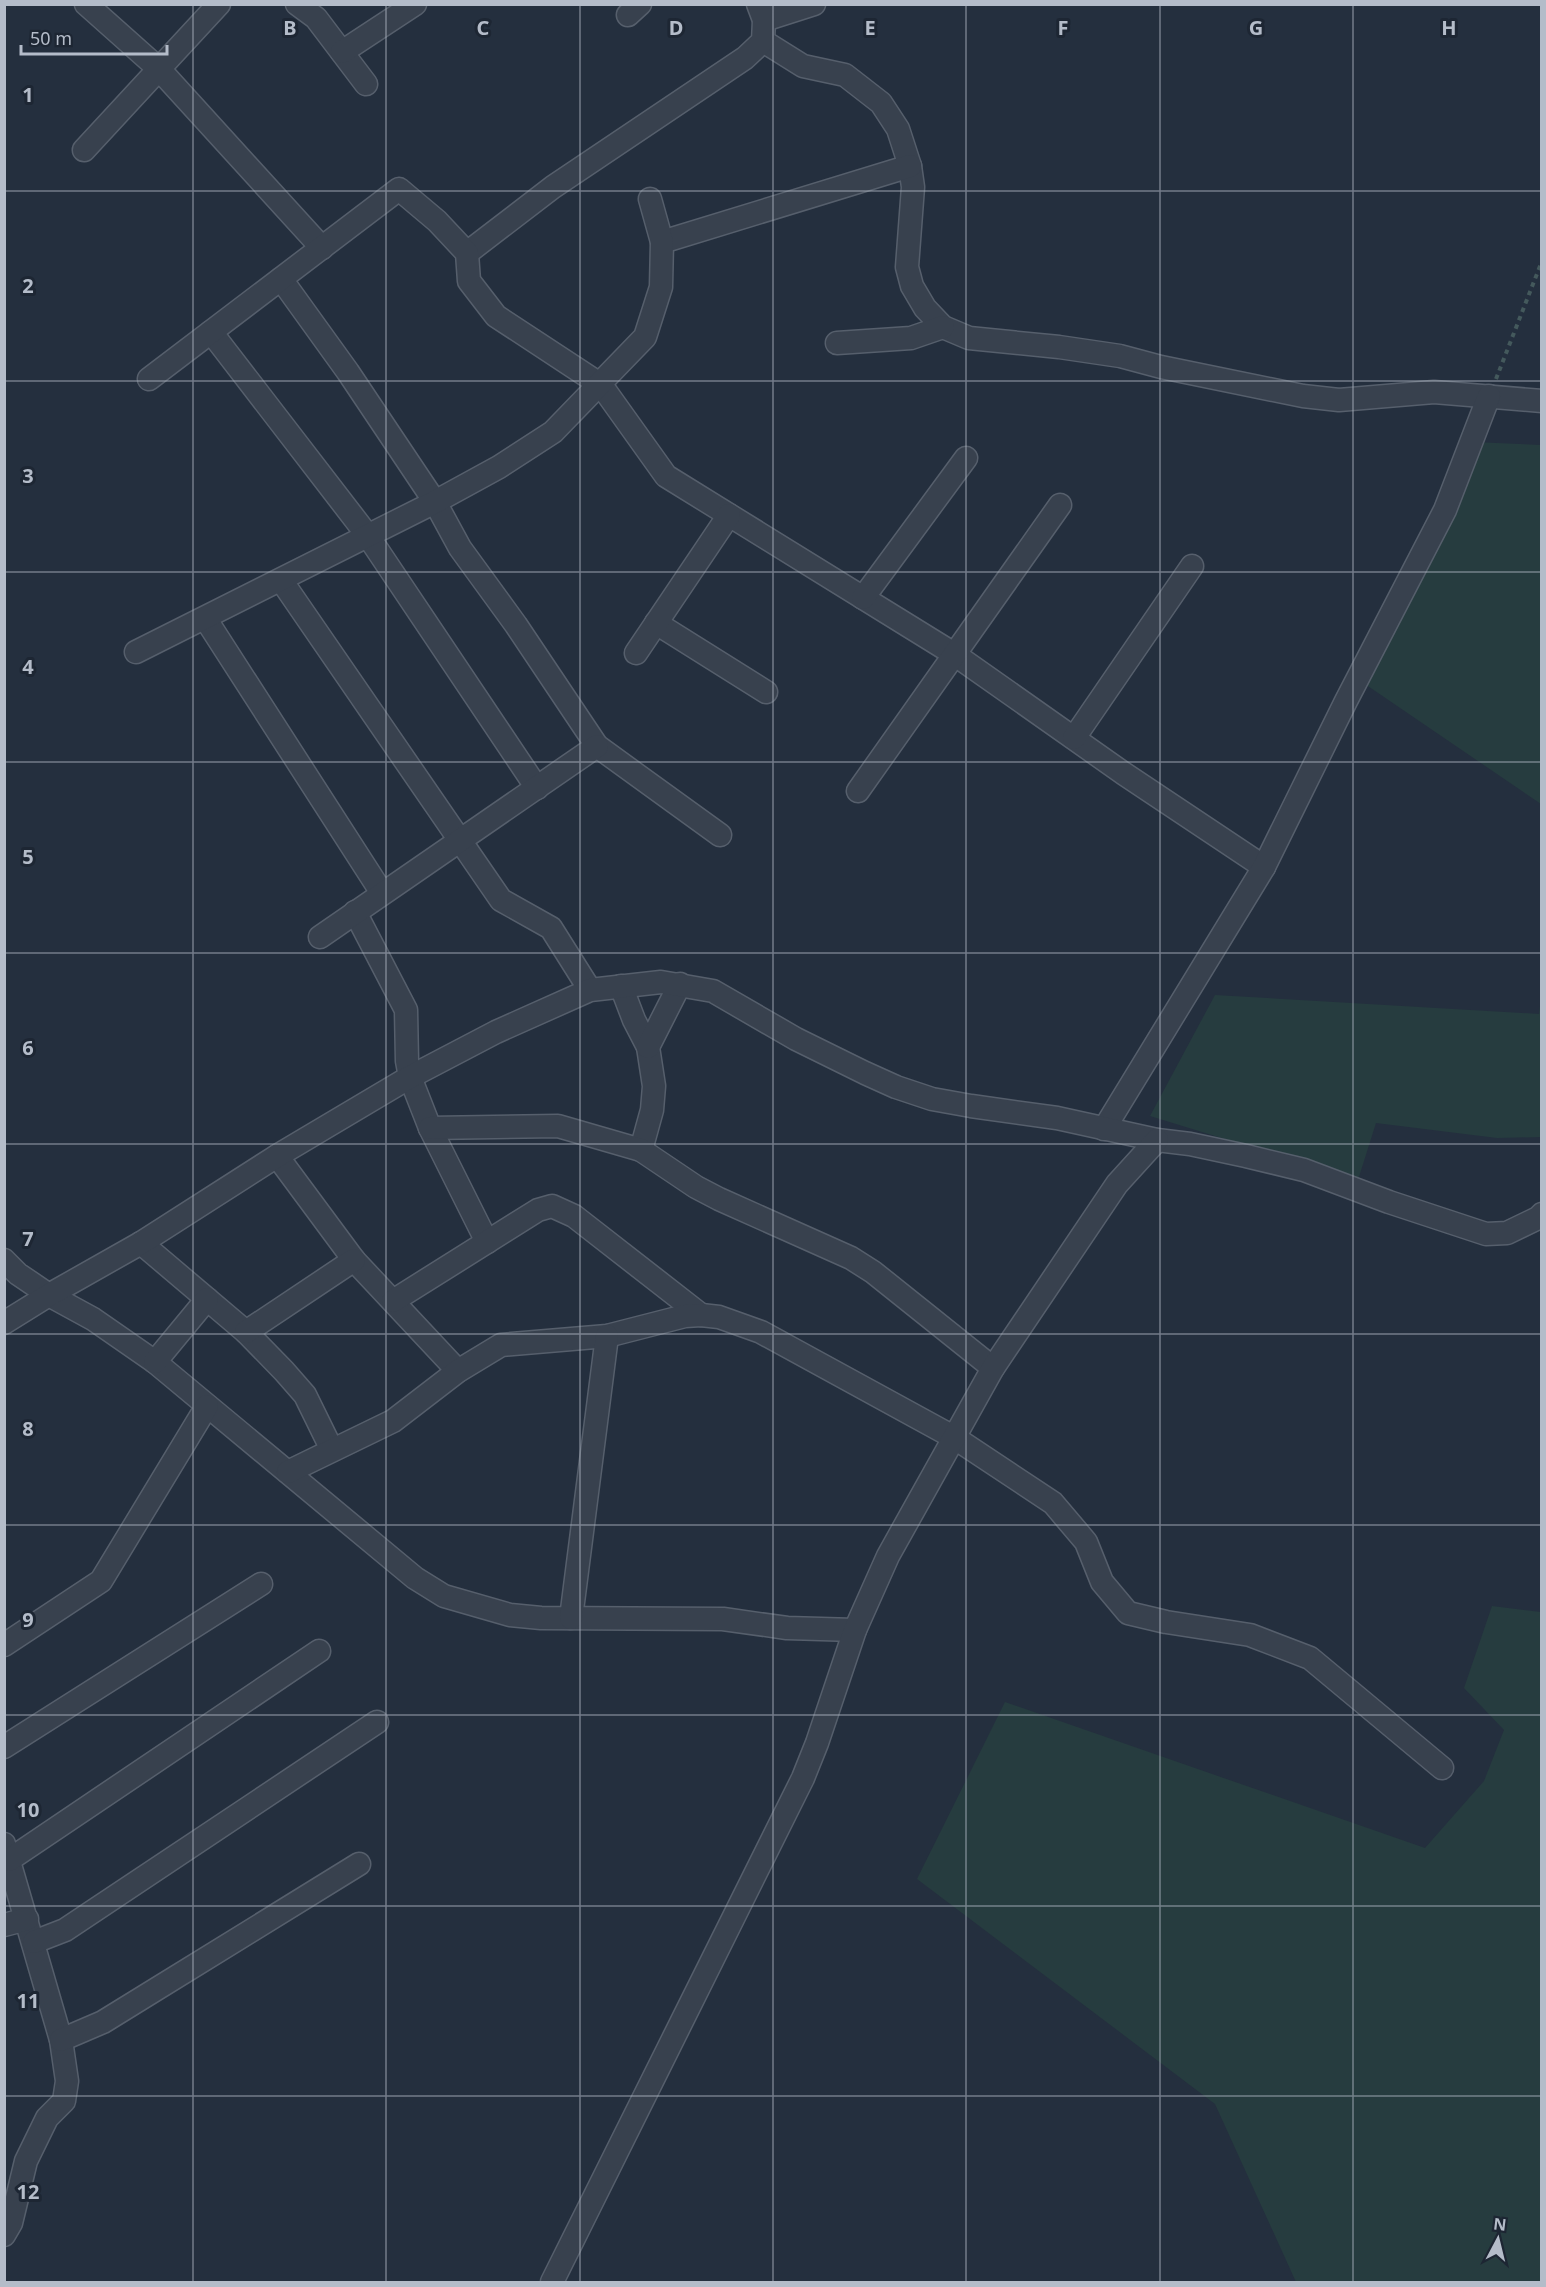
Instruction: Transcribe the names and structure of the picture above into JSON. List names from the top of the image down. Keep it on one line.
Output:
{"scale_bar":"50 m","north":"top","grid":{"columns":["B","C","D","E","F","G","H"],"rows":["1","2","3","4","5","6","7","8","9","10","11","12"]}}
